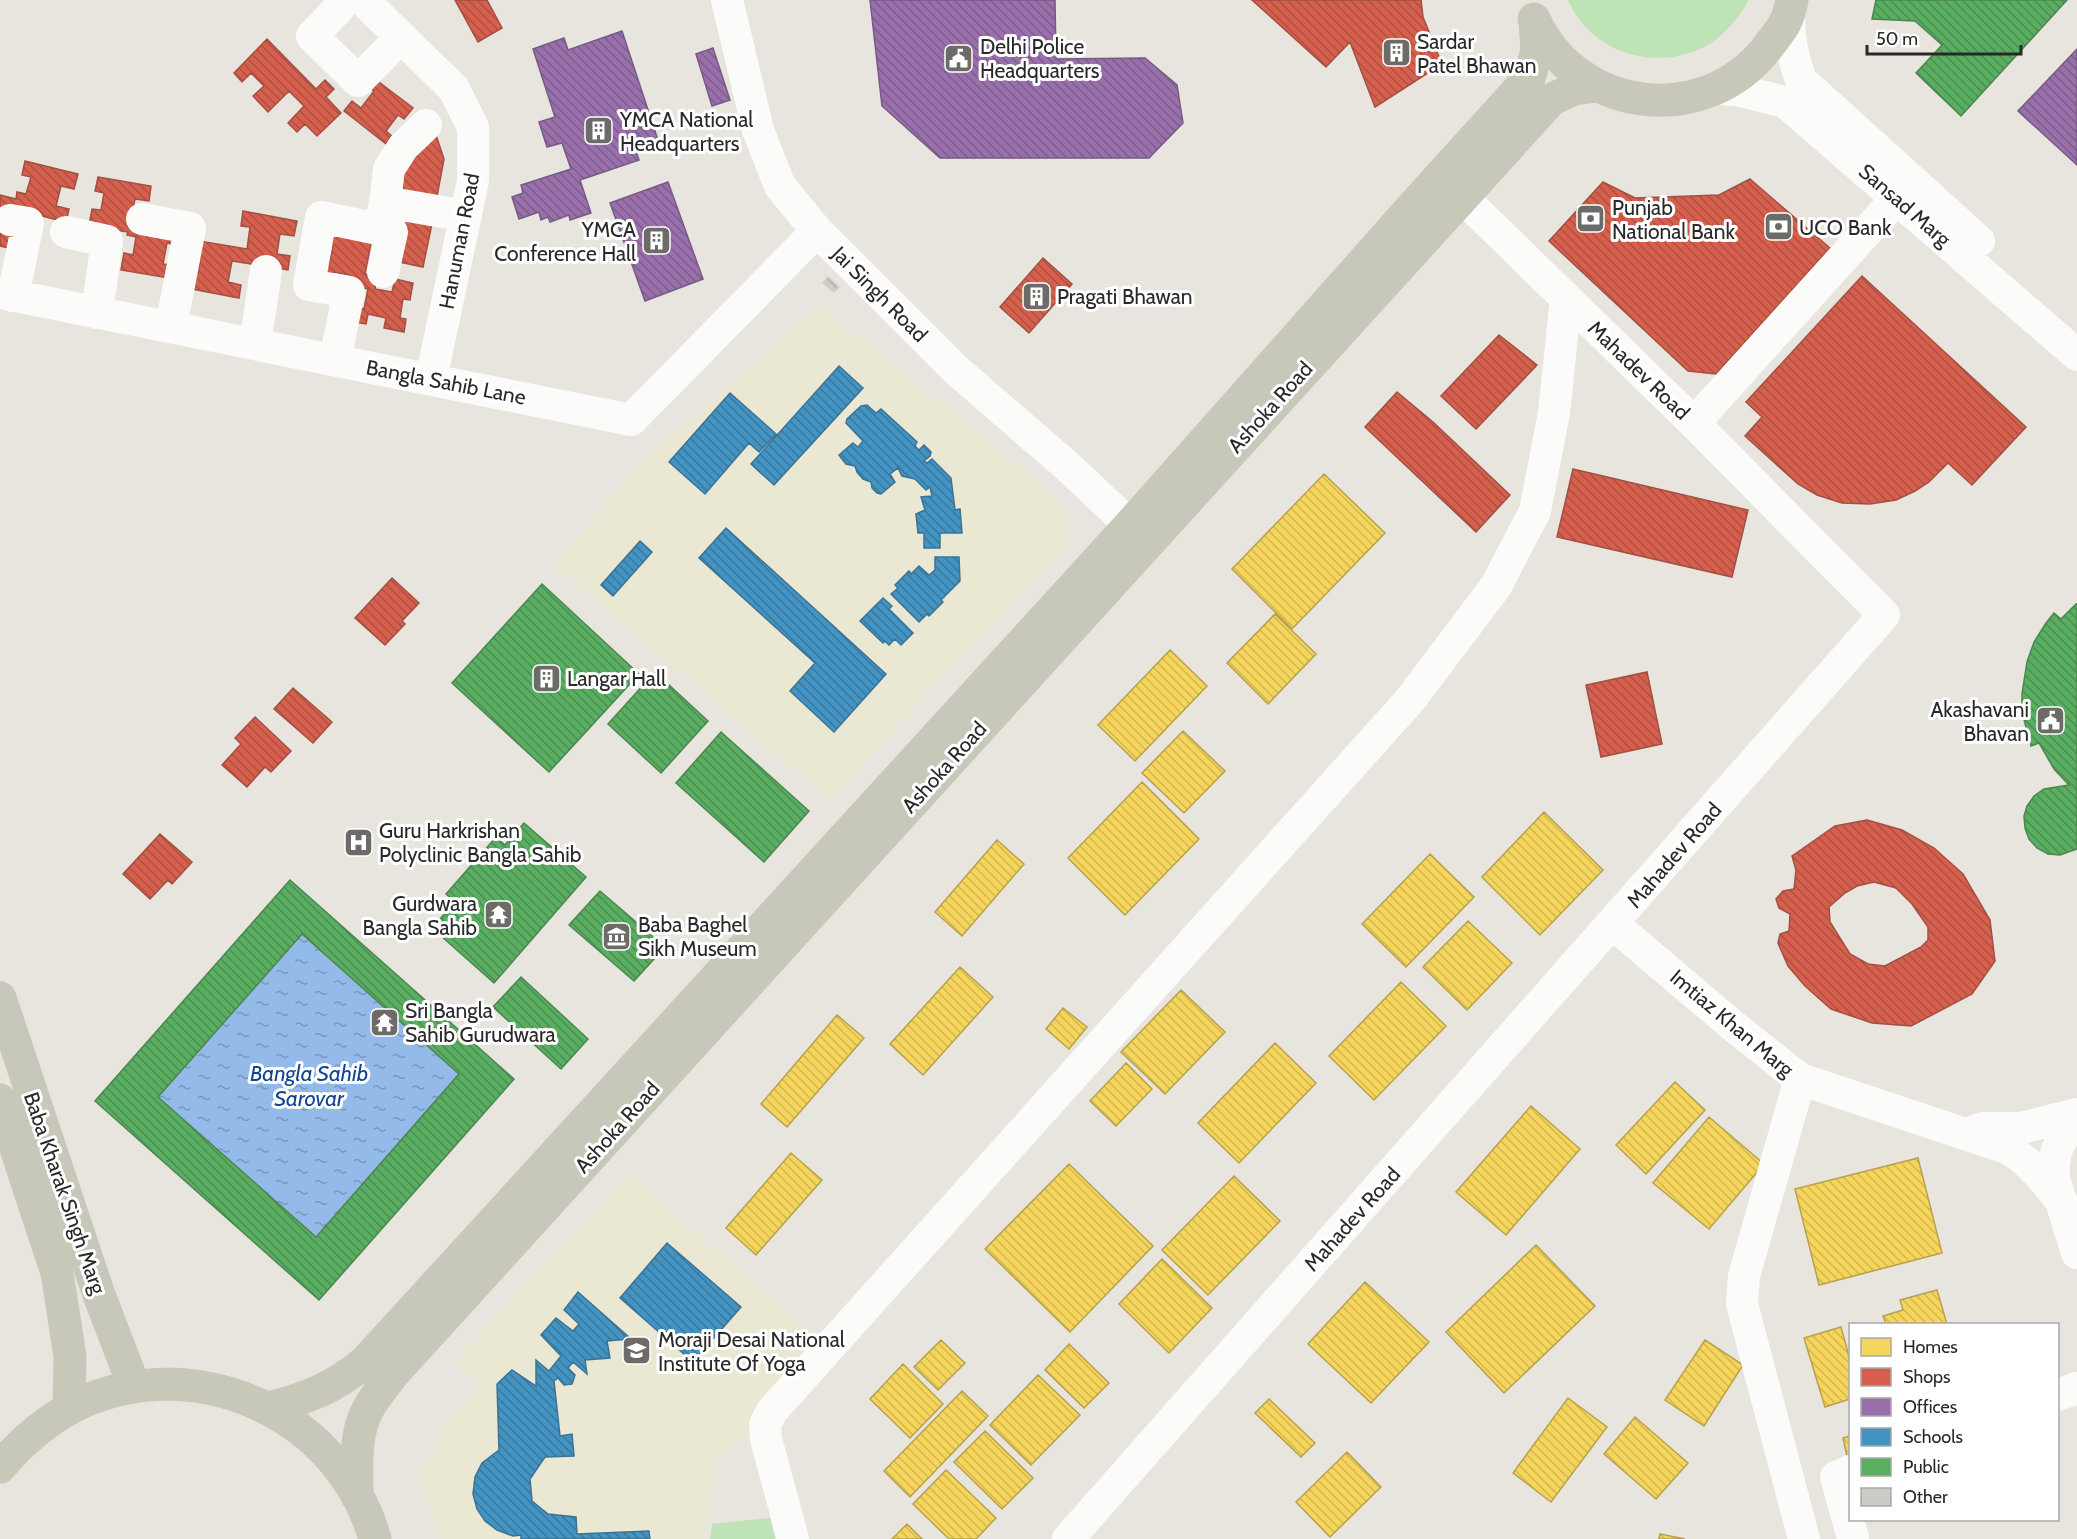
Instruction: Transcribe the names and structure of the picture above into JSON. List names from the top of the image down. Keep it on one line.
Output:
{"streets":{"main road":["Ashoka Road","Baba Kharak Singh Marg"],"street":["Sansad Marg","Hanuman Road","Jai Singh Road","Mahadev Road","Bangla Sahib Lane","Imtiaz Khan Marg"]},"crossings":[["Hanuman Road","Bangla Sahib Lane"],["Jai Singh Road","Bangla Sahib Lane"],["Jai Singh Road","Ashoka Road"],["Mahadev Road","Ashoka Road"],["Mahadev Road","Imtiaz Khan Marg"]],"water":["Bangla Sahib Sarovar"],"places":{"building":["Sardar Patel Bhawan","YMCA National Headquarters","YMCA Conference Hall","Pragati Bhawan","Langar Hall"],"public building":["Delhi Police Headquarters","Akashavani Bhavan"],"bank":["Punjab National Bank","UCO Bank"],"hospital":["Guru Harkrishan Polyclinic Bangla Sahib"],"temple":["Gurdwara Bangla Sahib","Sri Bangla Sahib Gurudwara"],"museum":["Baba Baghel Sikh Museum"],"school or university":["Moraji Desai National Institute Of Yoga"]},"legend":["Homes","Shops","Offices","Schools","Public","Other"],"scale_bar":"50 m"}
